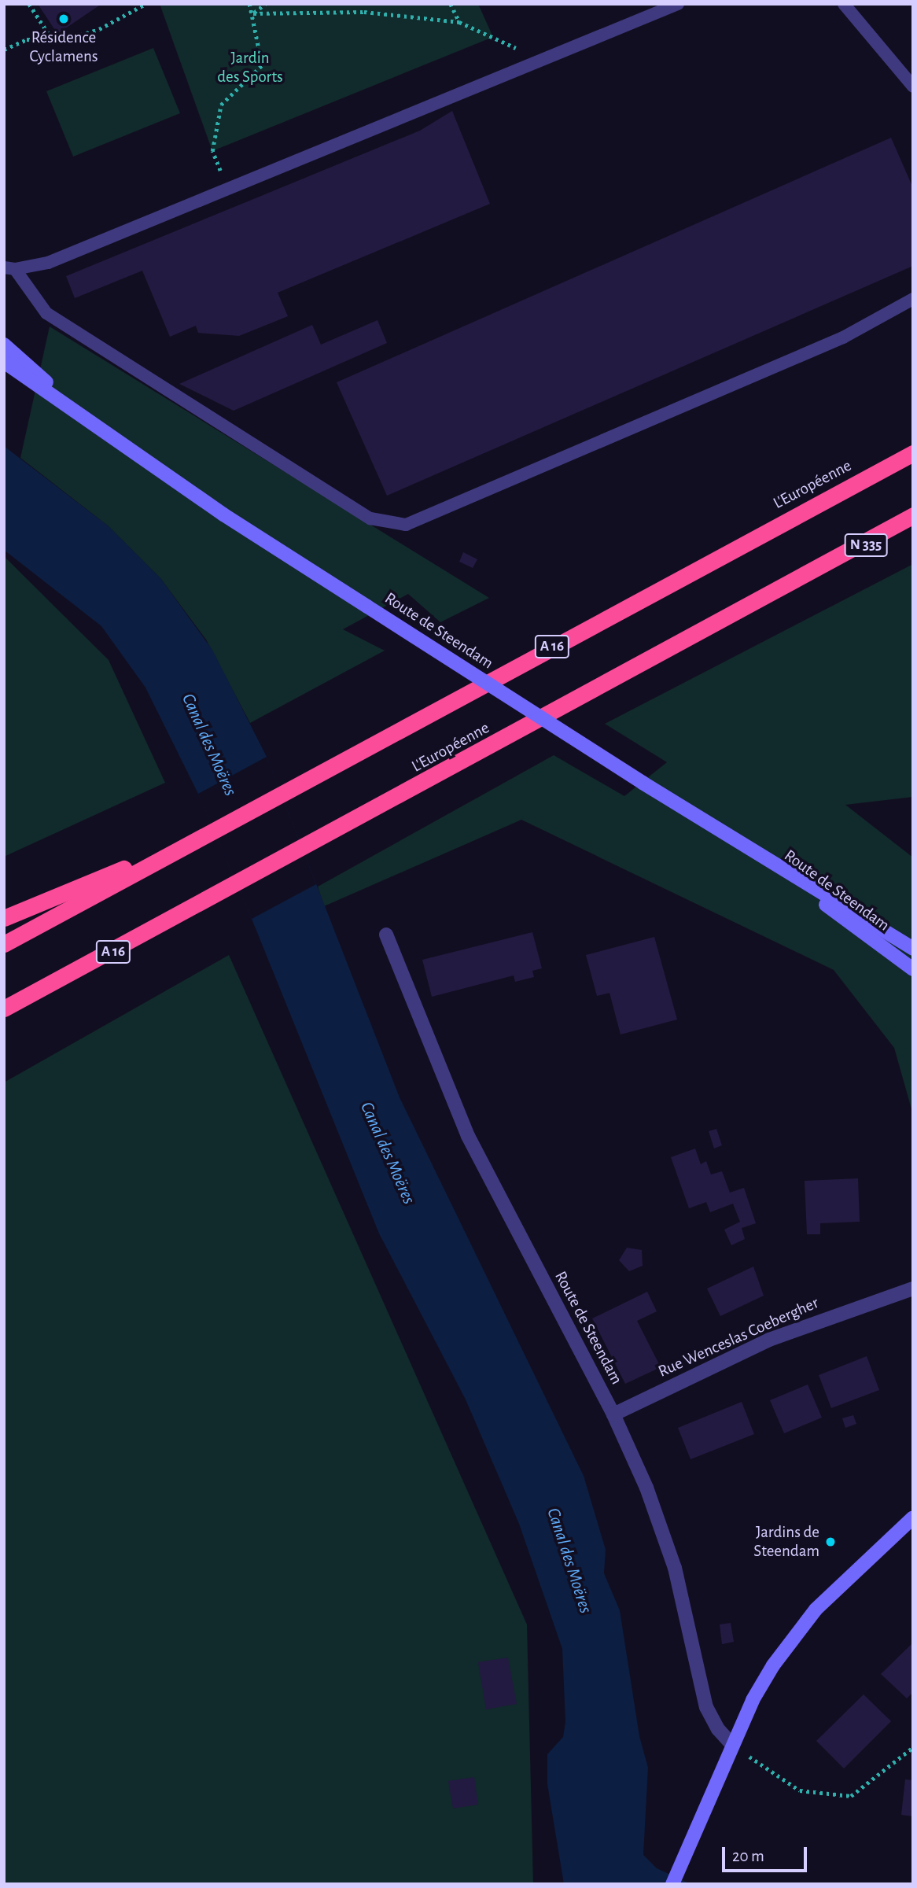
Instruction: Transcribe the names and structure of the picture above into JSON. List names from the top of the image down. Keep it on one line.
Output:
{"streets":{"highway":["L'Européenne","N 335","A 16"],"street":["Route de Steendam","Rue Wenceslas Coebergher"]},"crossings":[["L'Européenne","N 335"],["Route de Steendam","Rue Wenceslas Coebergher"]],"water":["Canal des Moëres"],"parks":["Jardin des Sports"],"places":["Résidence Cyclamens","Jardins de Steendam"],"scale_bar":"20 m"}
